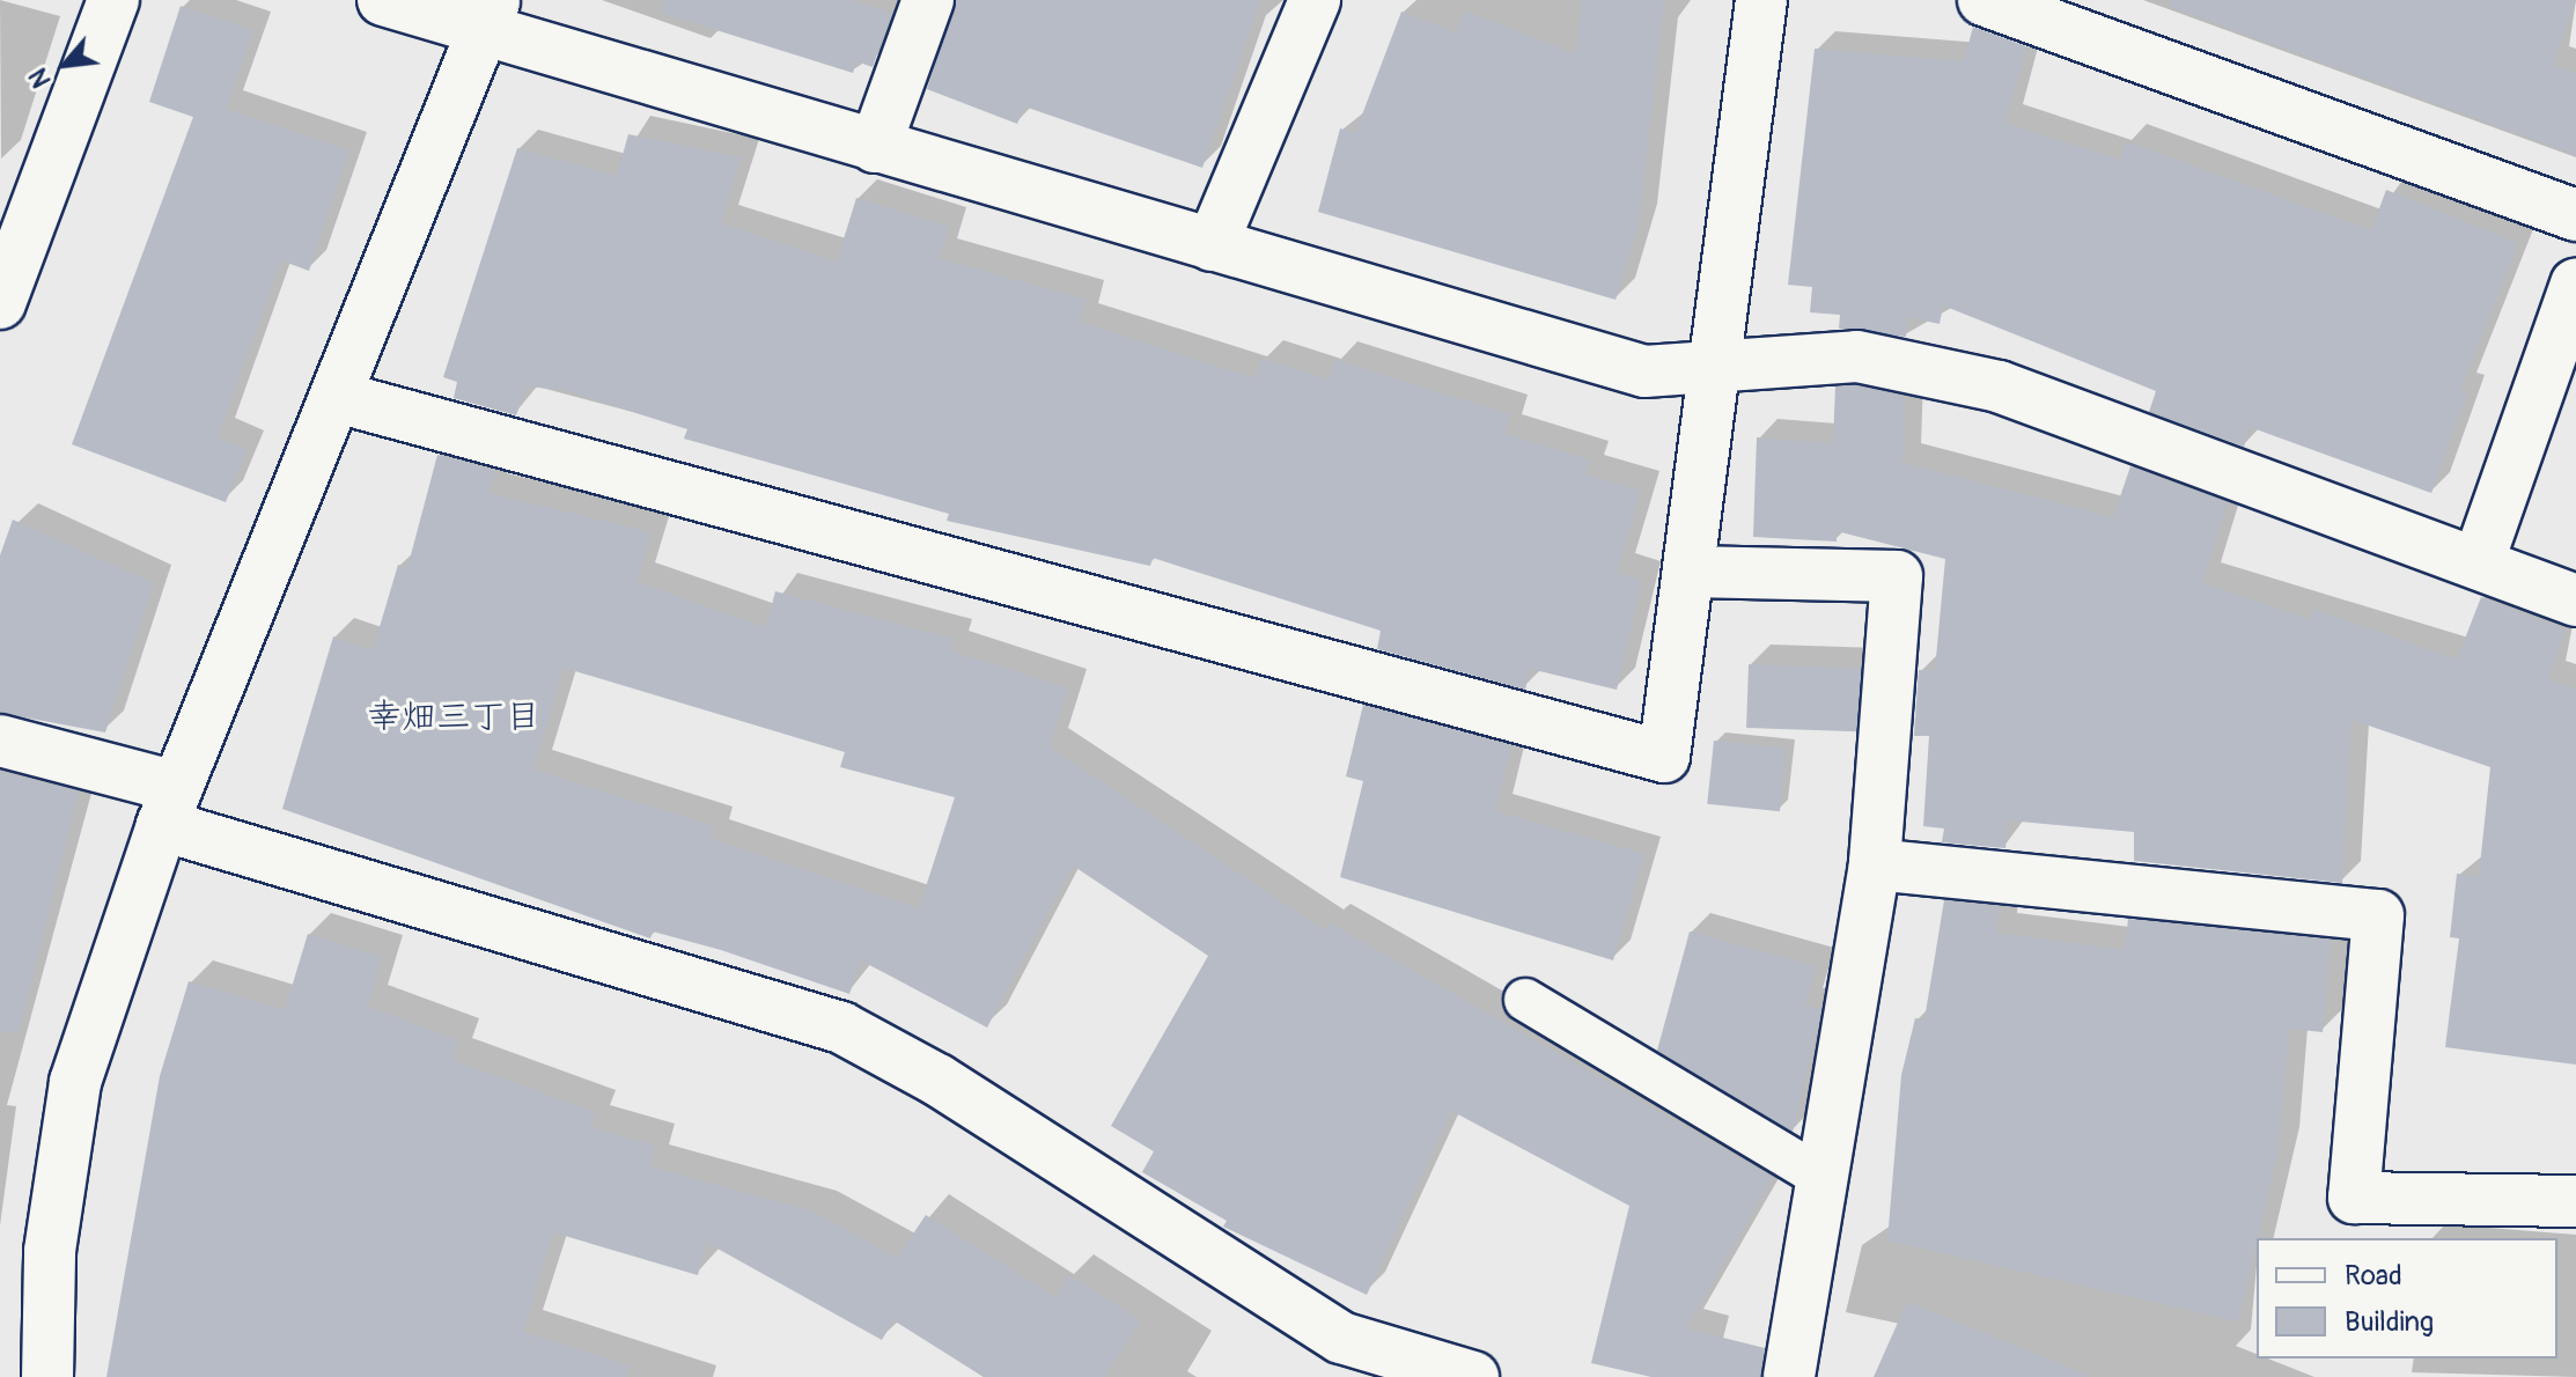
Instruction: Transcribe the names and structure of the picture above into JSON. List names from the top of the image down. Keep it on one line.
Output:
{"districts":["幸畑三丁目"],"legend":["Road","Building"],"north":"bottom left"}
